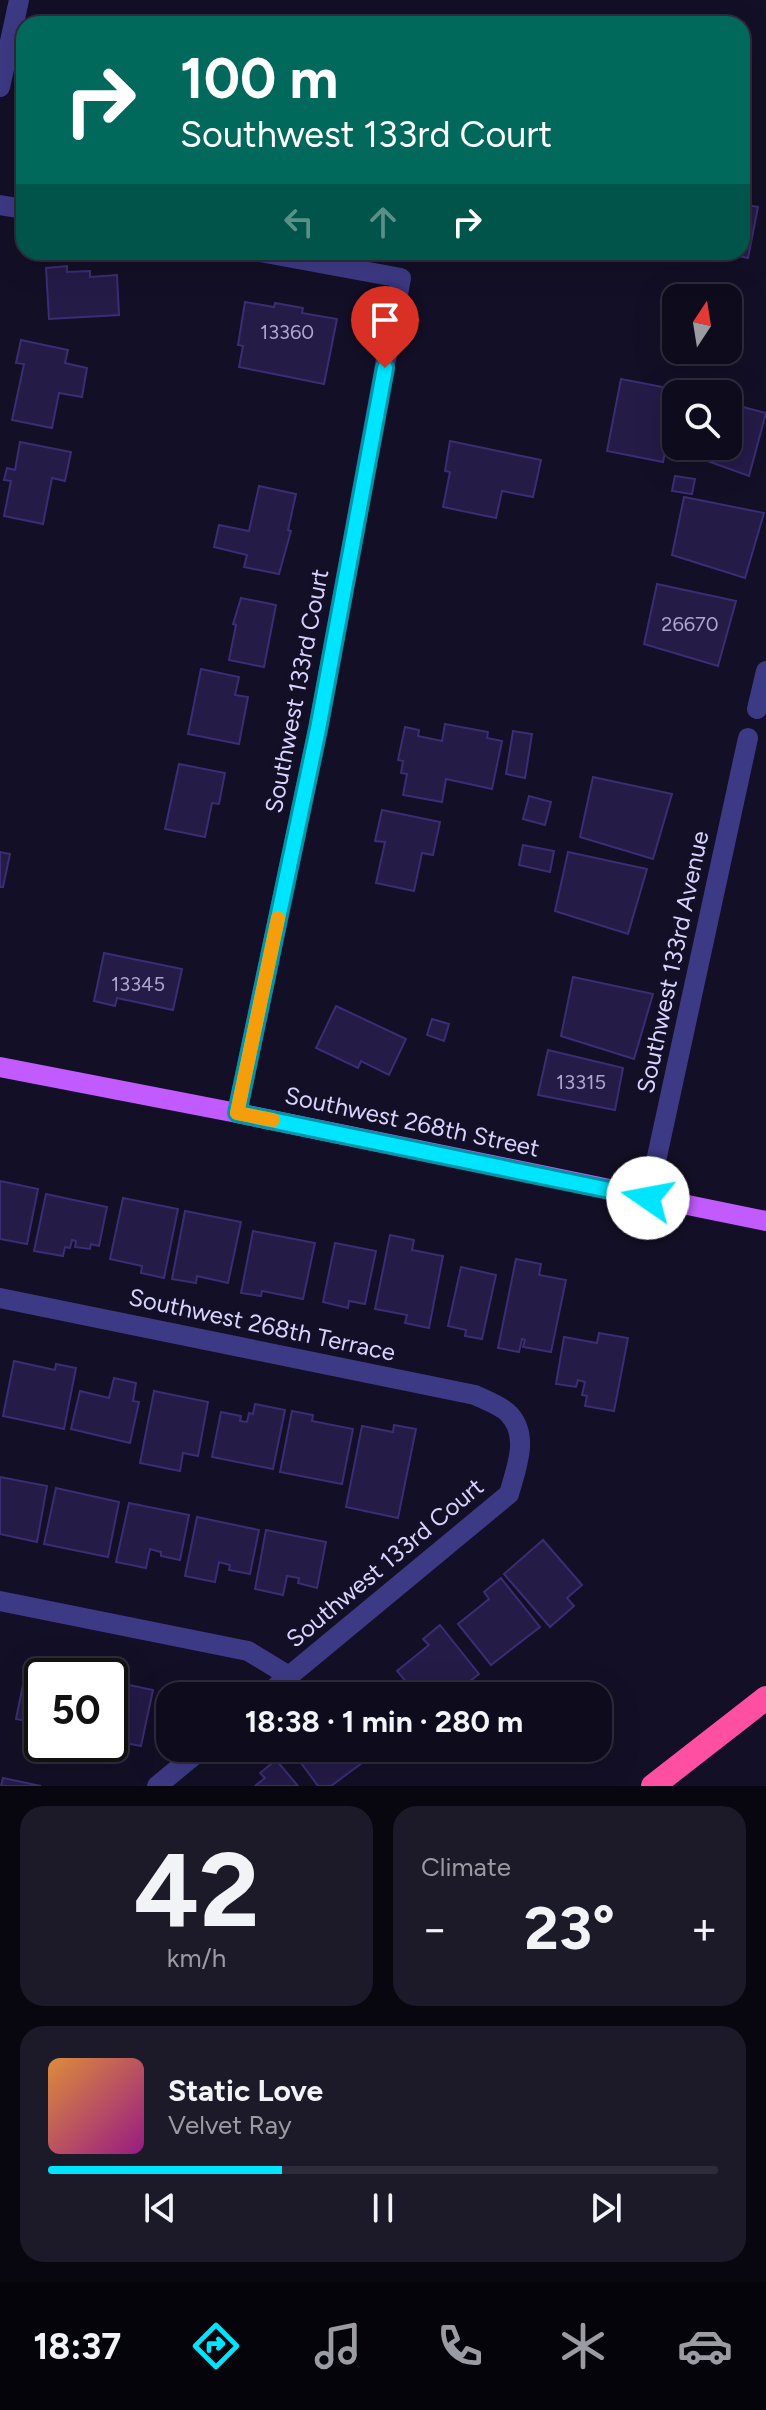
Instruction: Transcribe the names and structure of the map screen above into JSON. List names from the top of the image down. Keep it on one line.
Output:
{"streets":{"main road":["Southwest 268th Street"],"street":["Southwest 133rd Court","Southwest 133rd Avenue","Southwest 268th Terrace"]},"crossings":[["Southwest 133rd Court","Southwest 268th Street"],["Southwest 133rd Court","Southwest 268th Terrace"],["Southwest 133rd Avenue","Southwest 268th Street"]],"house_numbers":["13360","26670","13345","13315"],"north":"top","page":{"turn":["100 m","Southwest 133rd Court"],"limit":"50","trip":"18:38 · 1 min · 280 m","tile":[["42","km/h"],"Climate"],"heat":["−","23°","+"],"song":["Static Love","Velvet Ray"],"tabs":"18:37"}}
